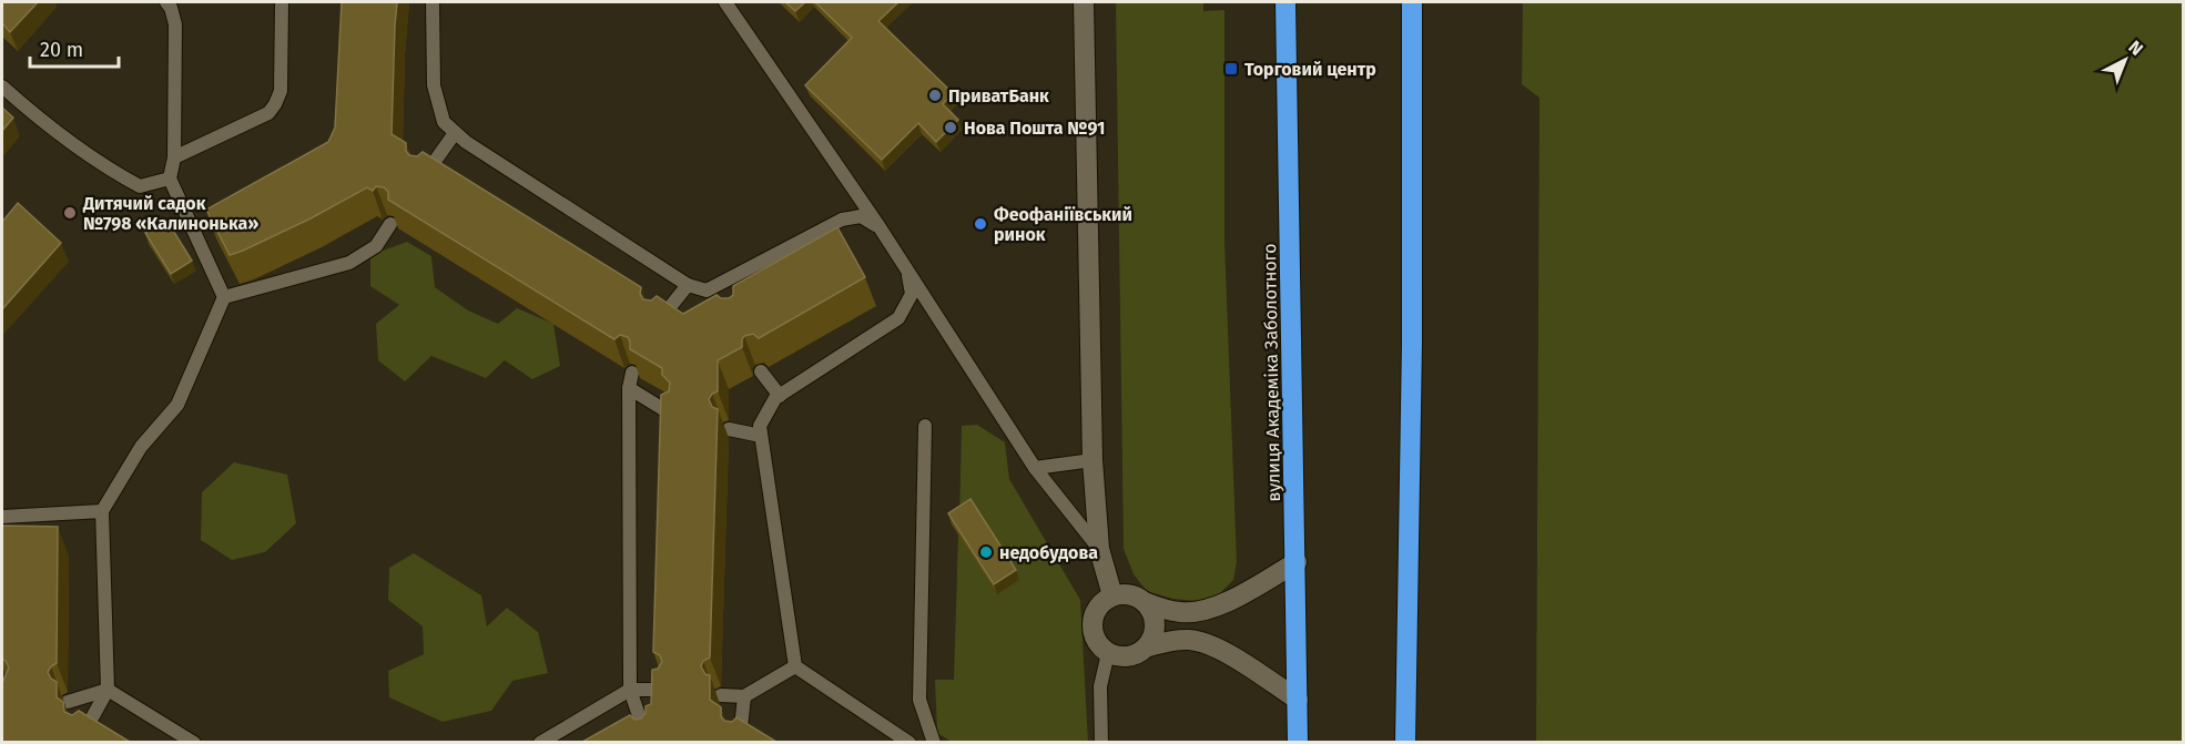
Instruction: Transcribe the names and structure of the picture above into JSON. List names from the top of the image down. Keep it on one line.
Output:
{"streets":{"highway":["вулиця Академіка Заболотного"]},"places":{"transit":["Торговий центр"],"other":["ПриватБанк","Нова Пошта №91","Дитячий садок №798 «Калинонька»","Феофаніївський ринок","недобудова"]},"scale_bar":"20 m","north":"top right"}
